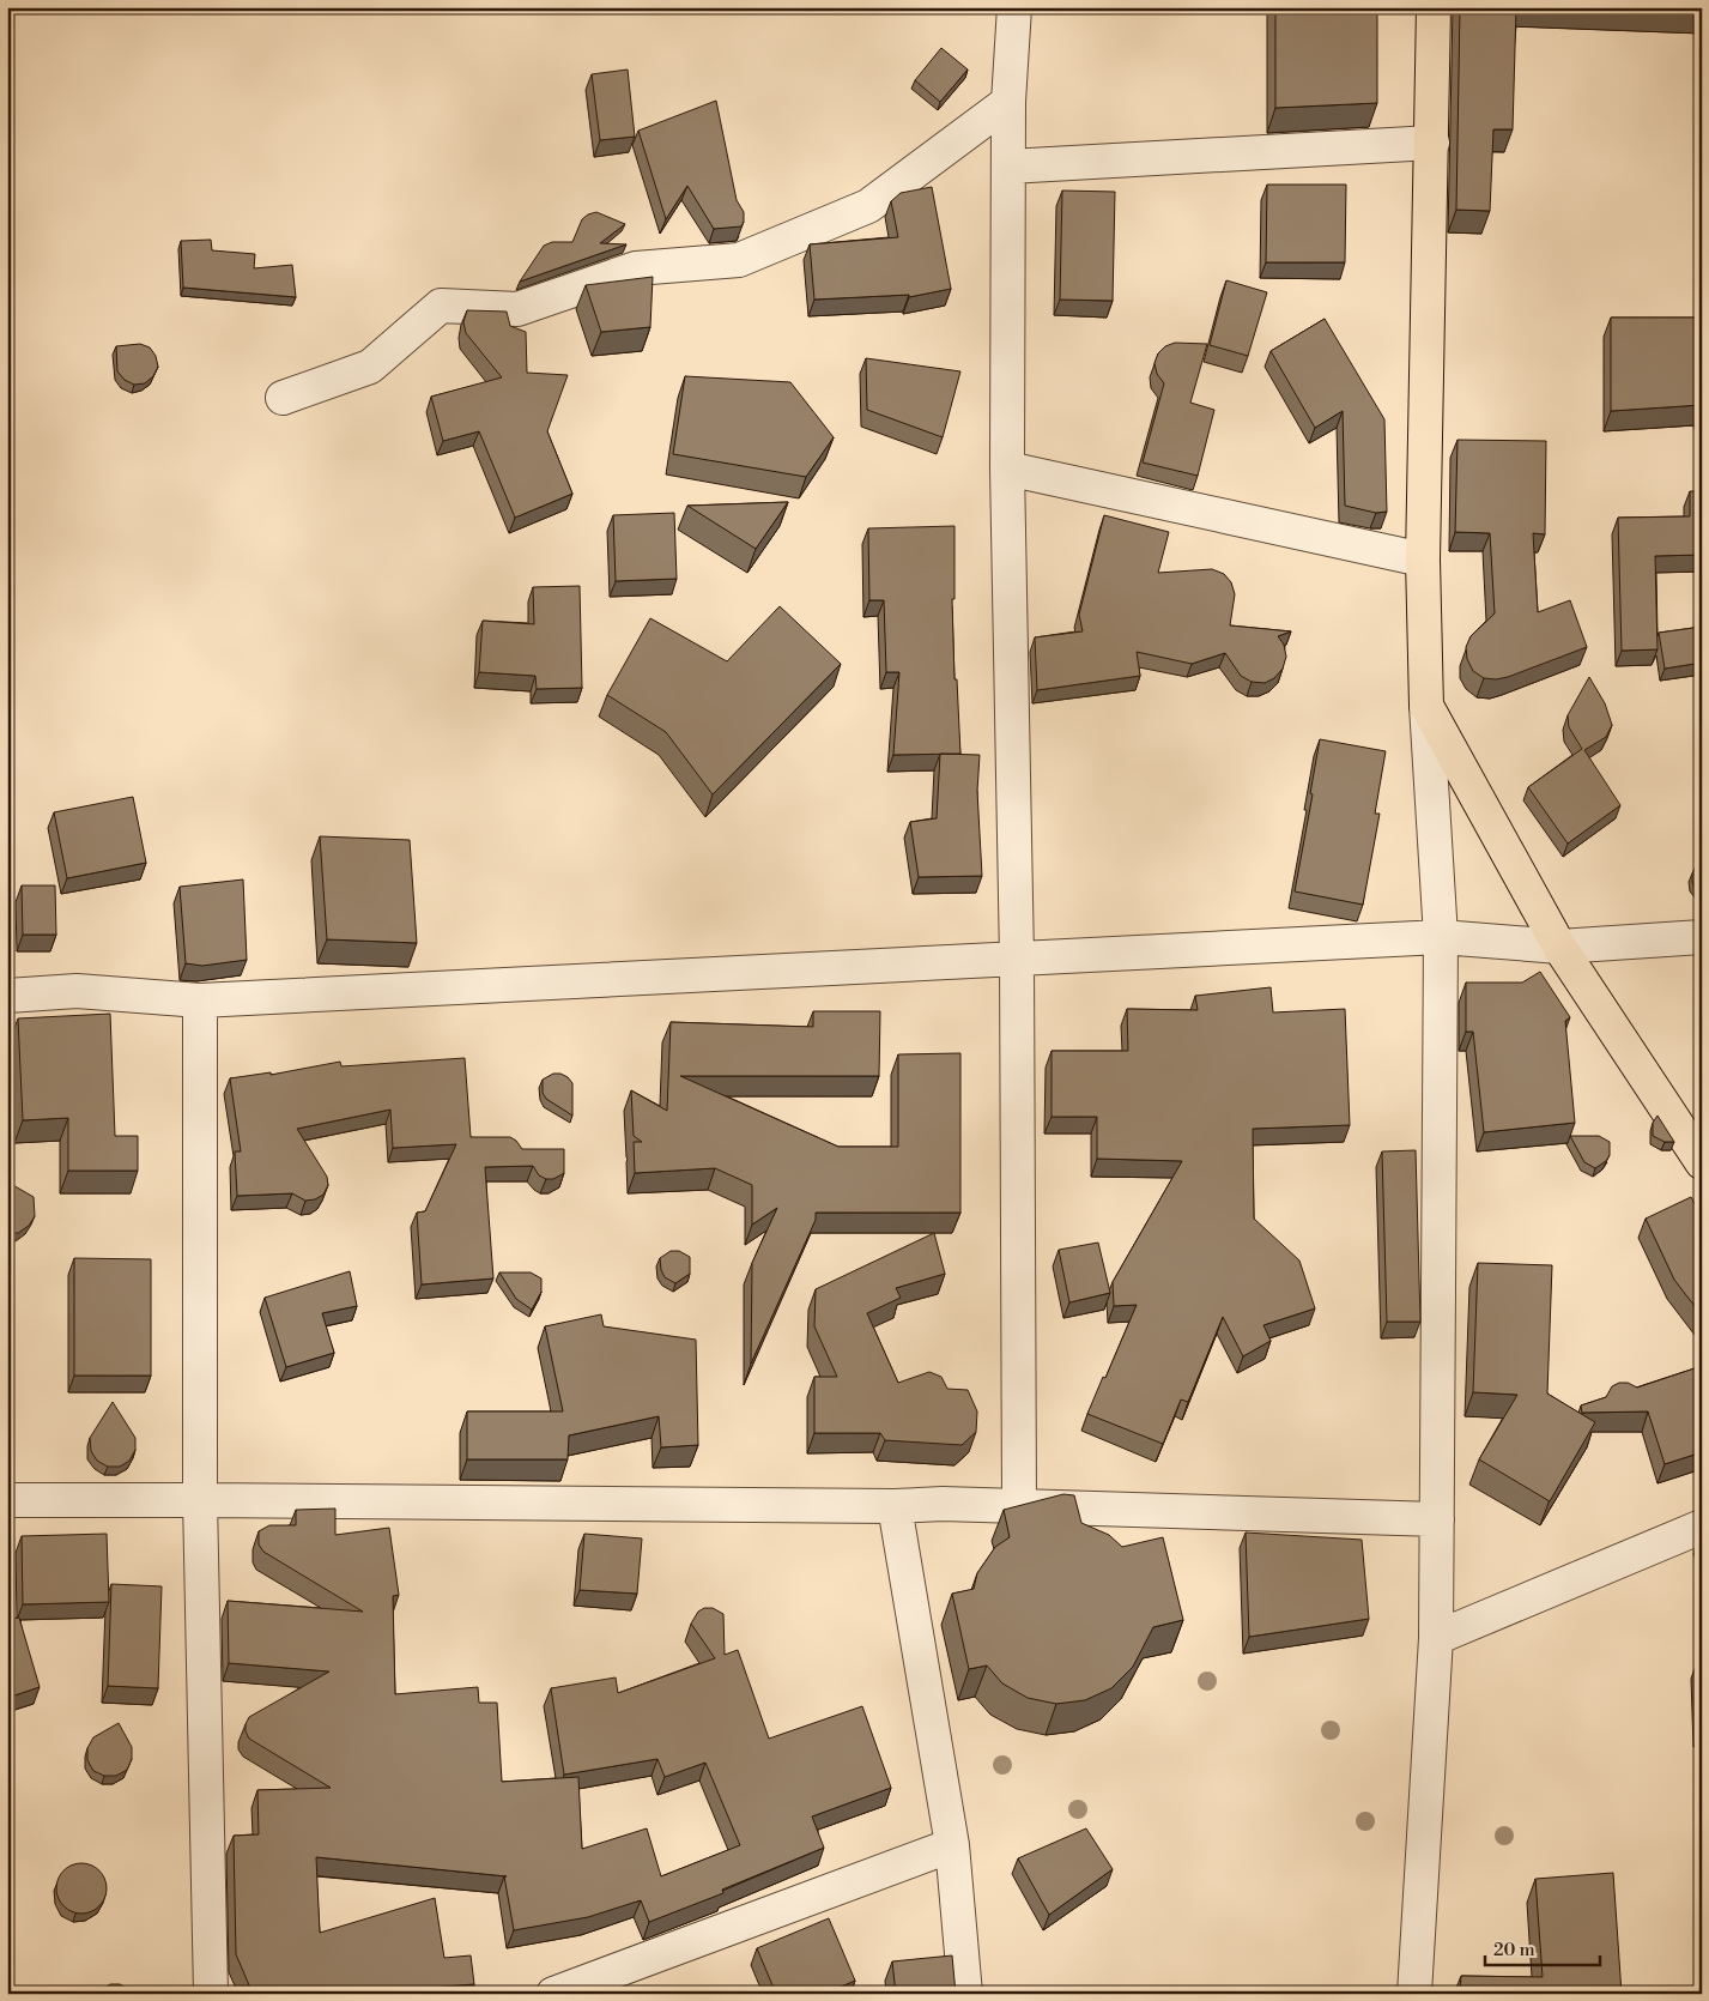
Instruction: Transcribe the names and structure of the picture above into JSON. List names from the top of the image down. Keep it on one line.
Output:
{"scale_bar":"20 m"}
